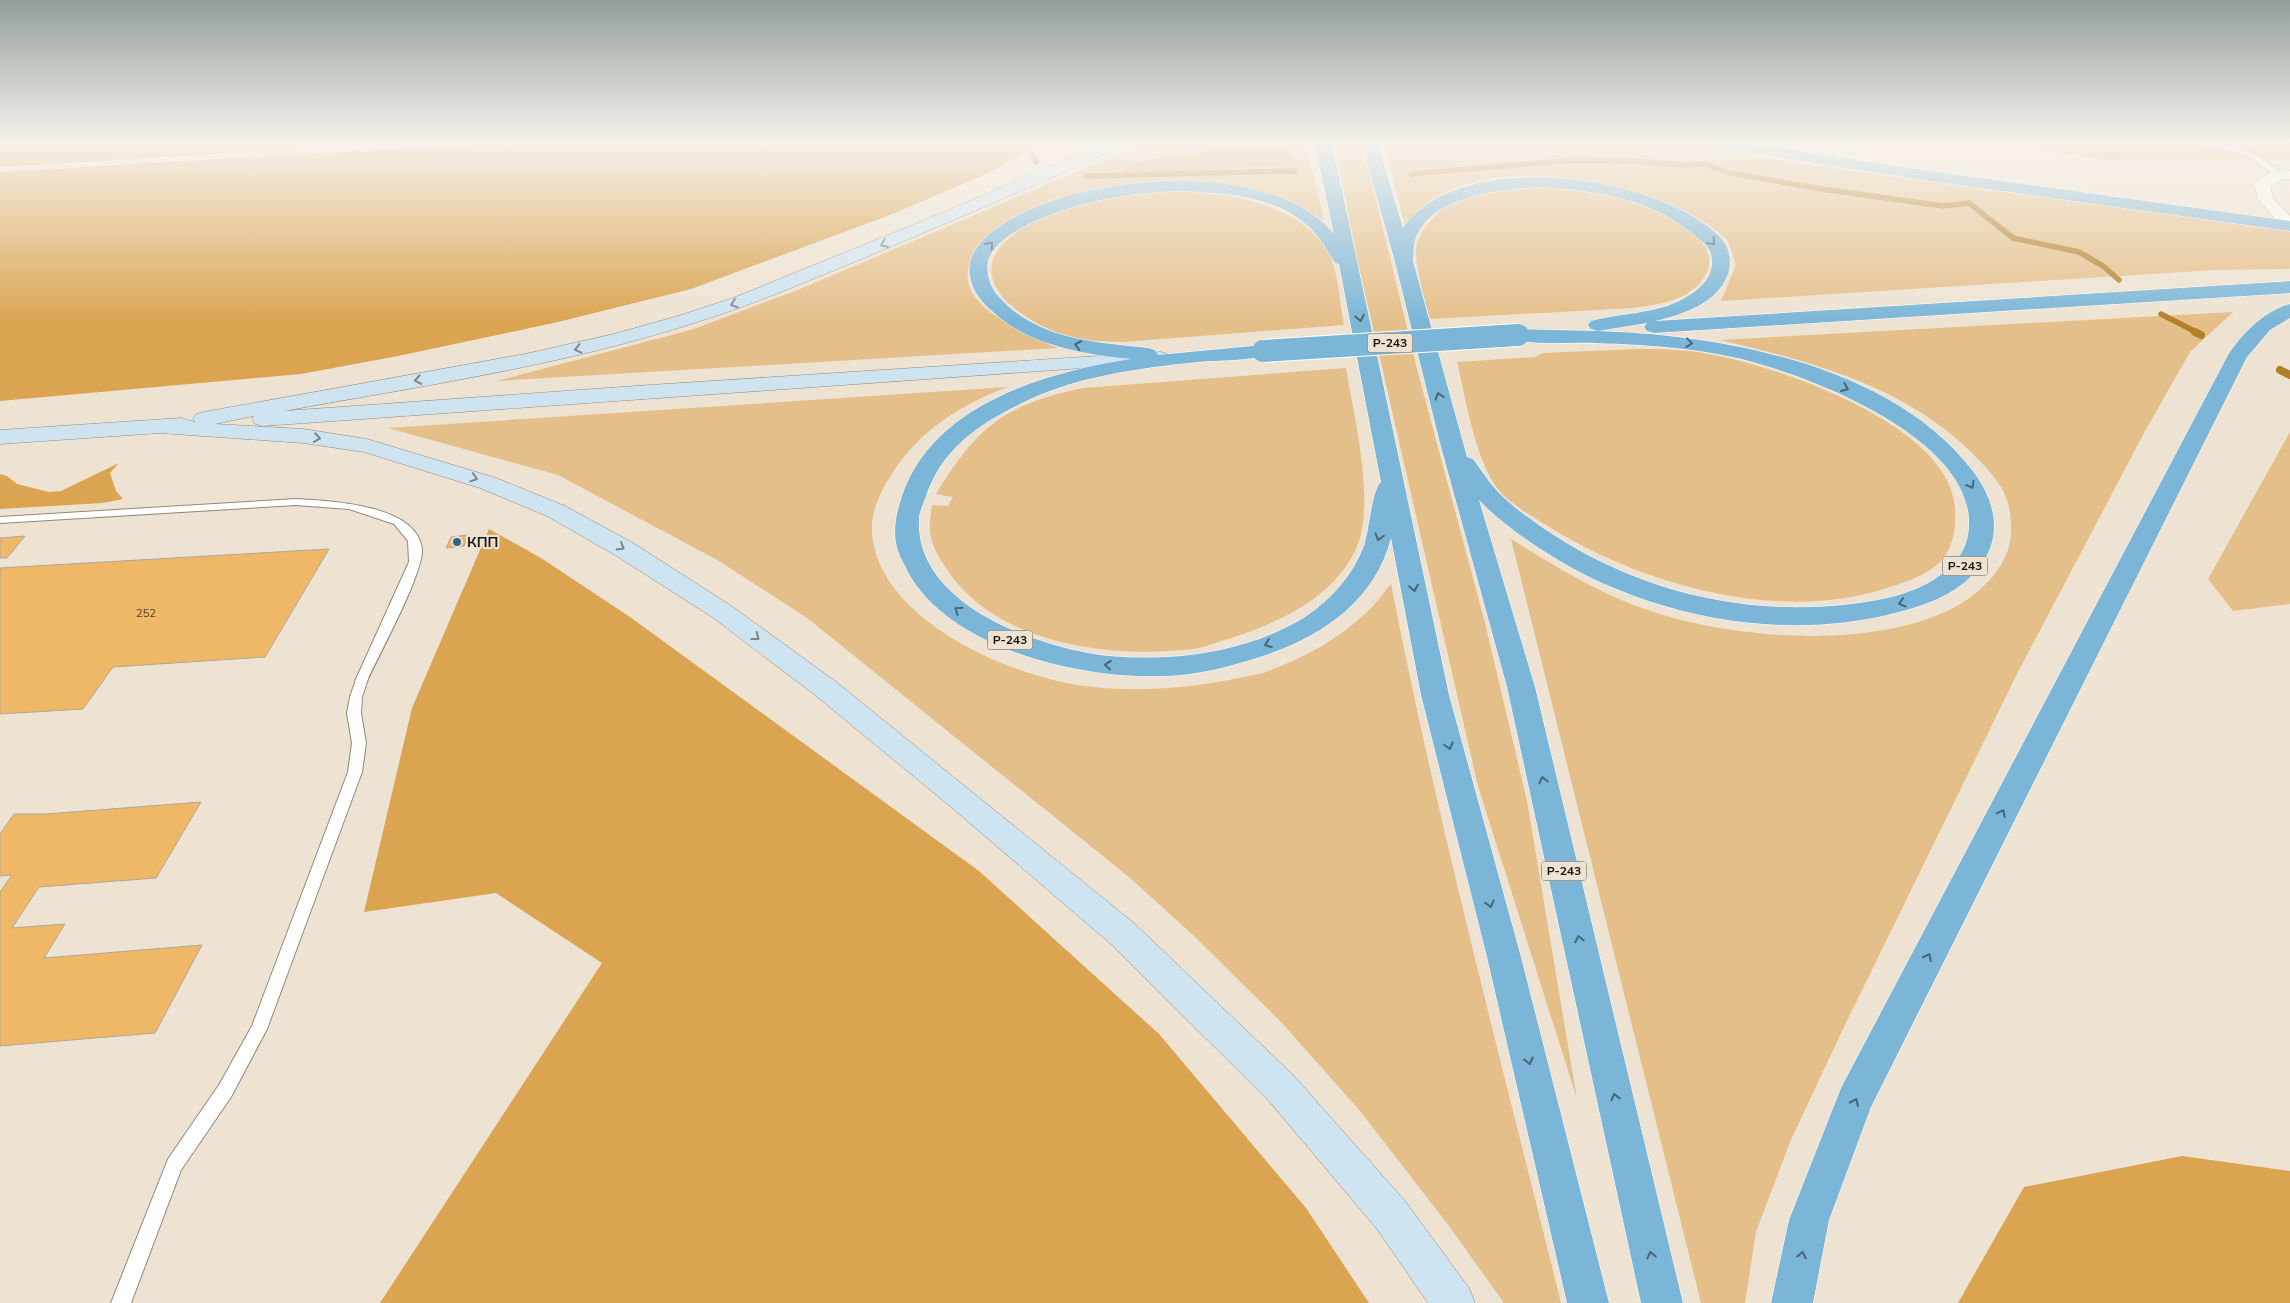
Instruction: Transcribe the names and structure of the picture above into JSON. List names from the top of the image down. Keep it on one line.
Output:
{"streets":{"highway":["Р-243"]},"places":["КПП"],"house_numbers":["252"]}
